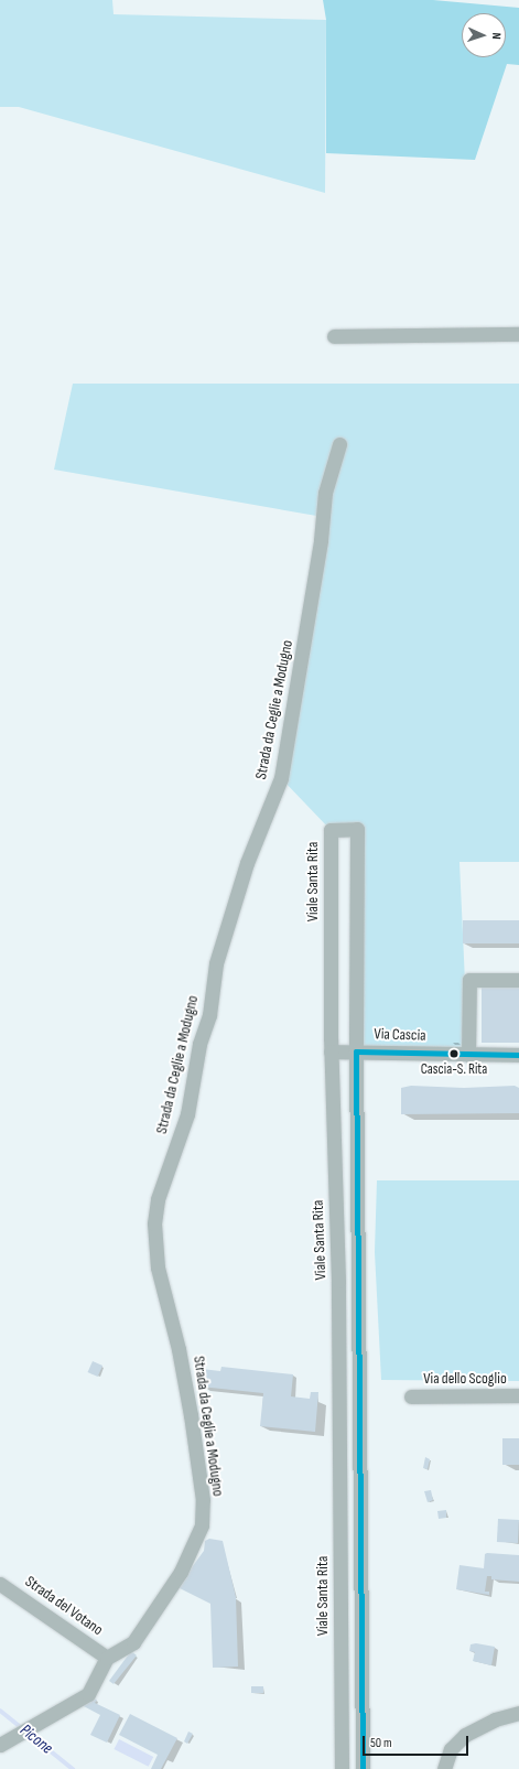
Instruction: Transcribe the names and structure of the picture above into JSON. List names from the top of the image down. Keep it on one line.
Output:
{"streets":{"street":["Strada da Ceglie a Modugno","Viale Santa Rita","Via Cascia","Via dello Scoglio","Strada del Votano"]},"crossings":[["Strada da Ceglie a Modugno","Strada del Votano"],["Viale Santa Rita","Via Cascia"]],"water":["Picone"],"places":["Cascia-S. Rita"],"scale_bar":"50 m","north":"right"}
